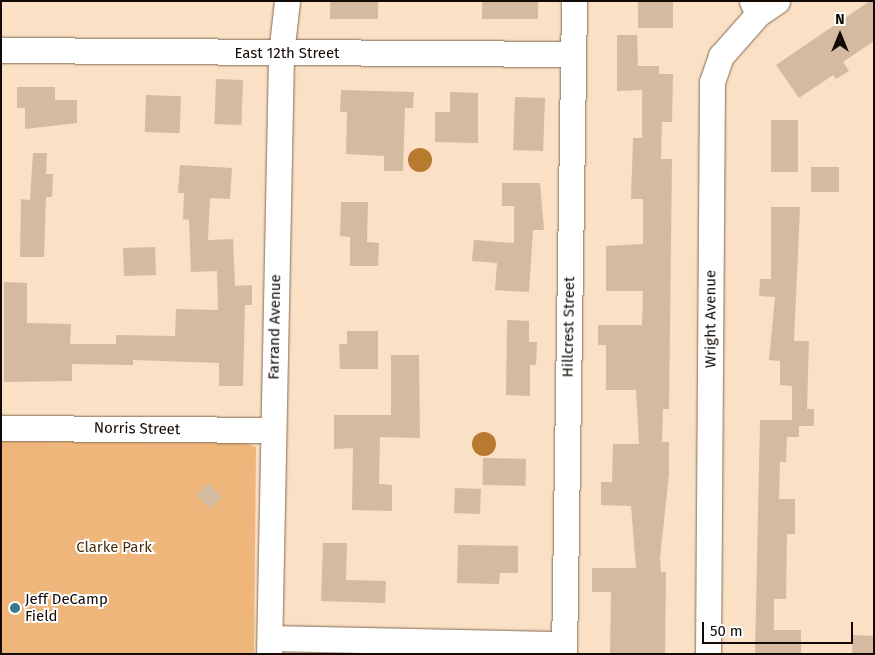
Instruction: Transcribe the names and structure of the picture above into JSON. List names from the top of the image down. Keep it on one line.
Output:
{"streets":{"street":["East 12th Street","Wright Avenue","Farrand Avenue","Hillcrest Street","Norris Street"]},"crossings":[["East 12th Street","Farrand Avenue"],["East 12th Street","Hillcrest Street"],["Farrand Avenue","Norris Street"]],"parks":["Clarke Park"],"places":["Jeff DeCamp Field"],"scale_bar":"50 m","north":"top"}
